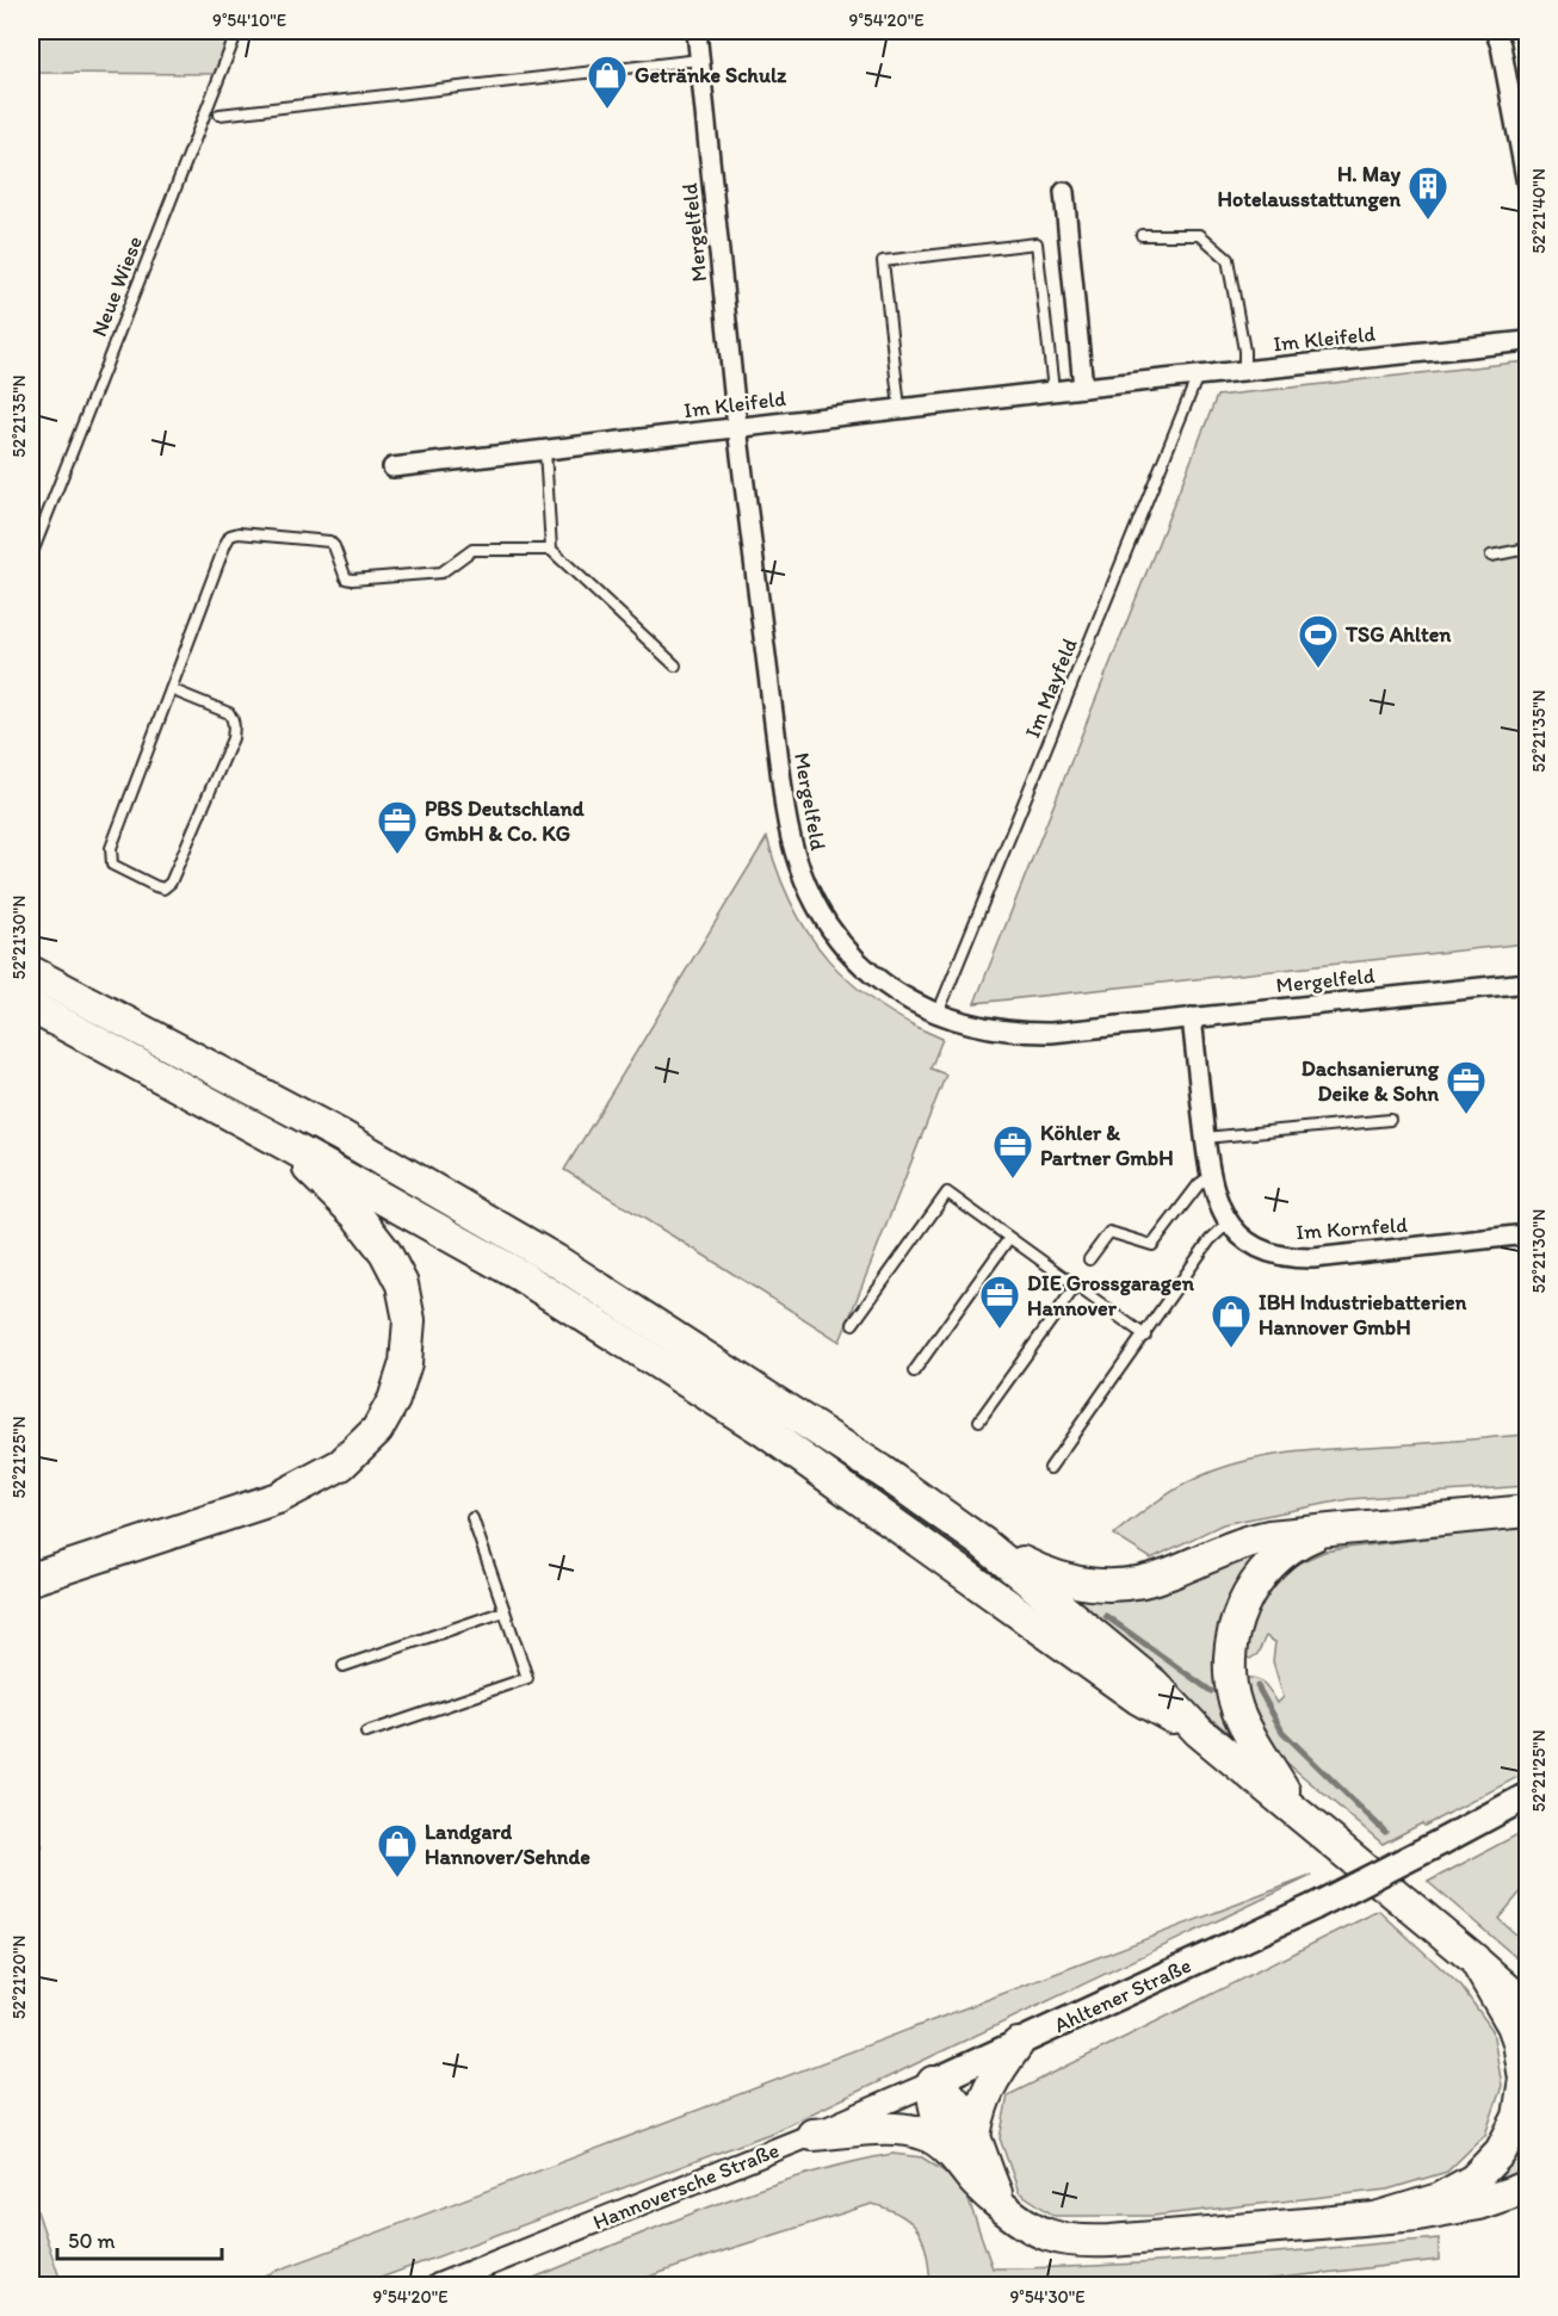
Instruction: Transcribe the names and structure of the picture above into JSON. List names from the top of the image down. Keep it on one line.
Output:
{"streets":{"main road":["Ahltener Straße"],"street":["Mergelfeld","Im Kleifeld","Im Kornfeld","Hannoversche Straße"],"lane":["Neue Wiese","Im Mayfeld"]},"crossings":[["Mergelfeld","Im Kleifeld"],["Mergelfeld","Im Mayfeld"],["Mergelfeld","Im Kornfeld"],["Im Kleifeld","Im Mayfeld"],["Ahltener Straße","Hannoversche Straße"]],"places":{"shop":["Getränke Schulz","IBH Industriebatterien Hannover GmbH","Landgard Hannover/Sehnde"],"building":["H. May Hotelausstattungen"],"sports":["TSG Ahlten"],"office":["PBS Deutschland GmbH & Co. KG","Dachsanierung Deike & Sohn","Köhler & Partner GmbH","DIE Grossgaragen Hannover"]},"scale_bar":"50 m","coordinates":["9°54'10\"E","9°54'20\"E","52°21'40\"N","52°21'35\"N","52°21'30\"N","52°21'25\"N","52°21'20\"N","9°54'30\"E"]}
